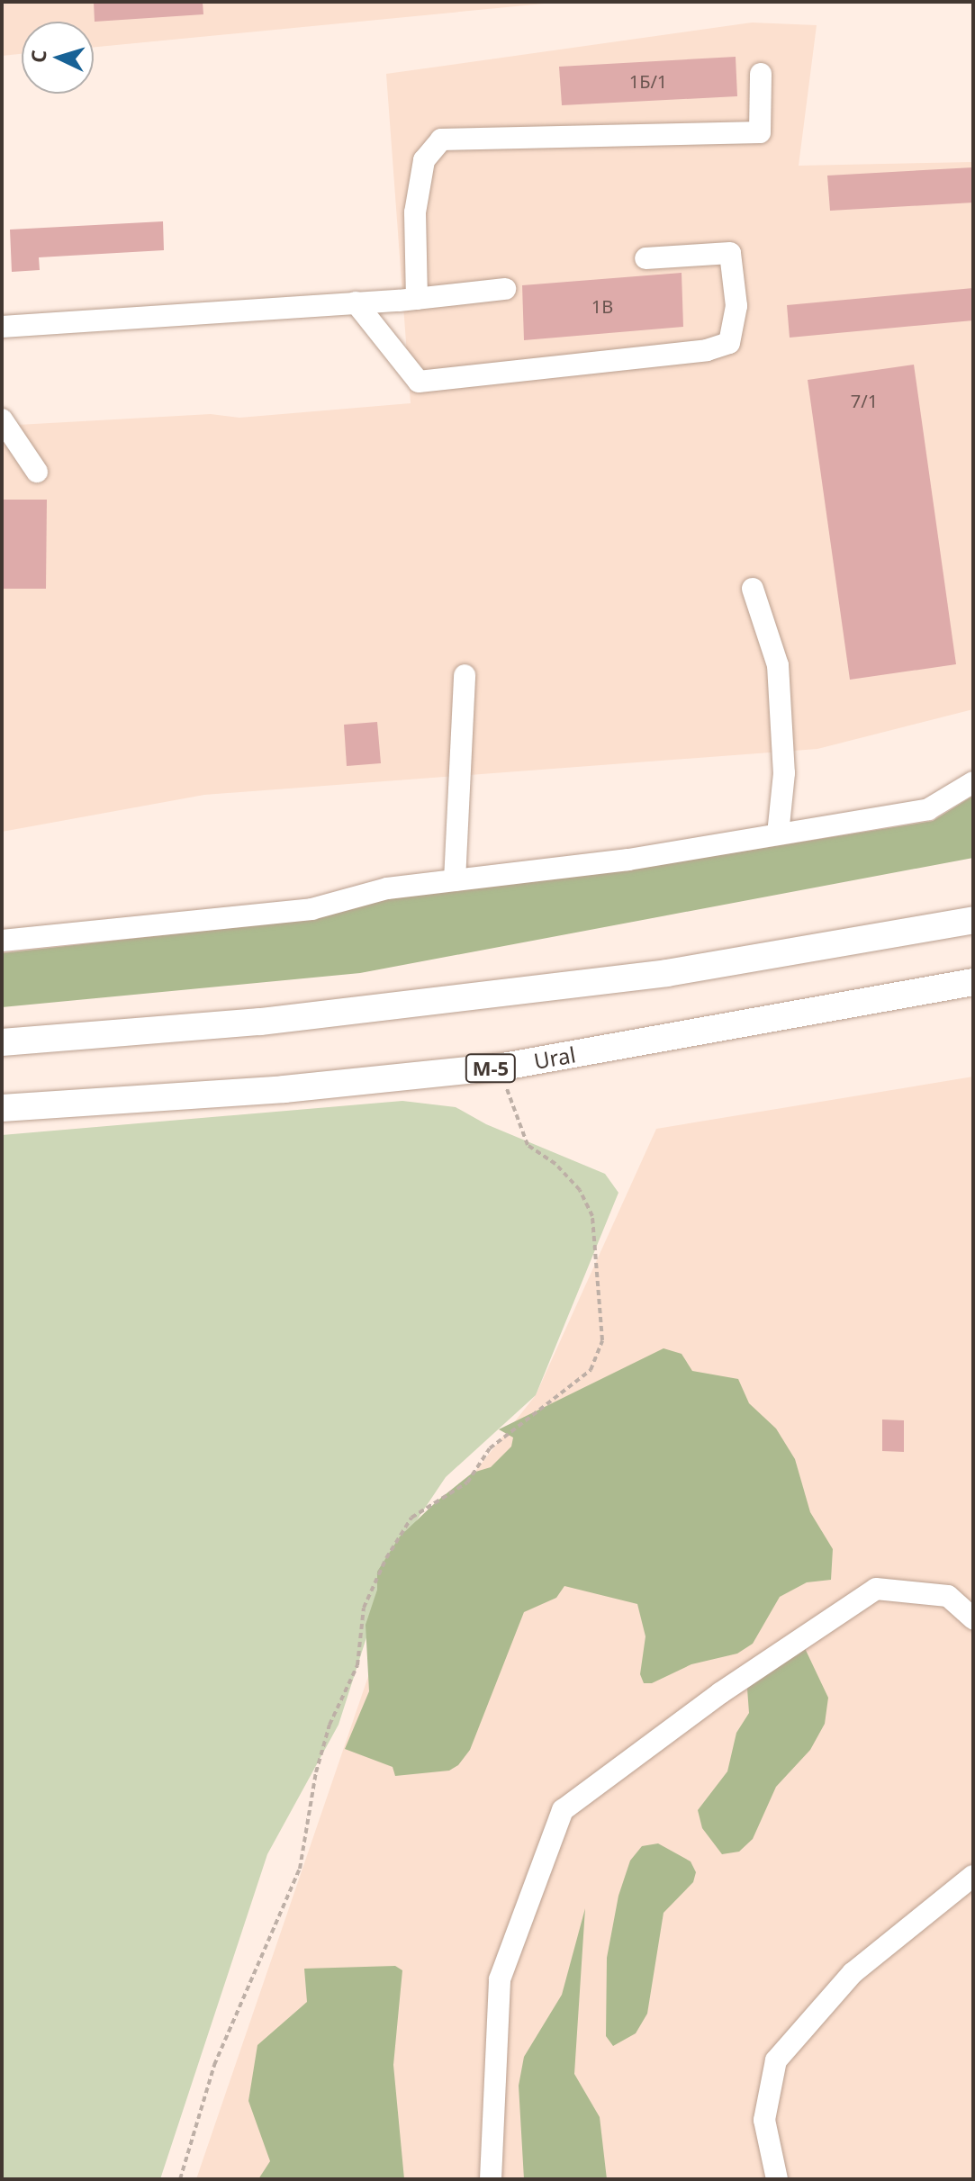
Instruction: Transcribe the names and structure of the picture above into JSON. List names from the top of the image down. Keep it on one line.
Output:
{"streets":{"main road":["Ural","М-5"]},"house_numbers":["1Б/1","1В","7/1"],"north":"left"}
